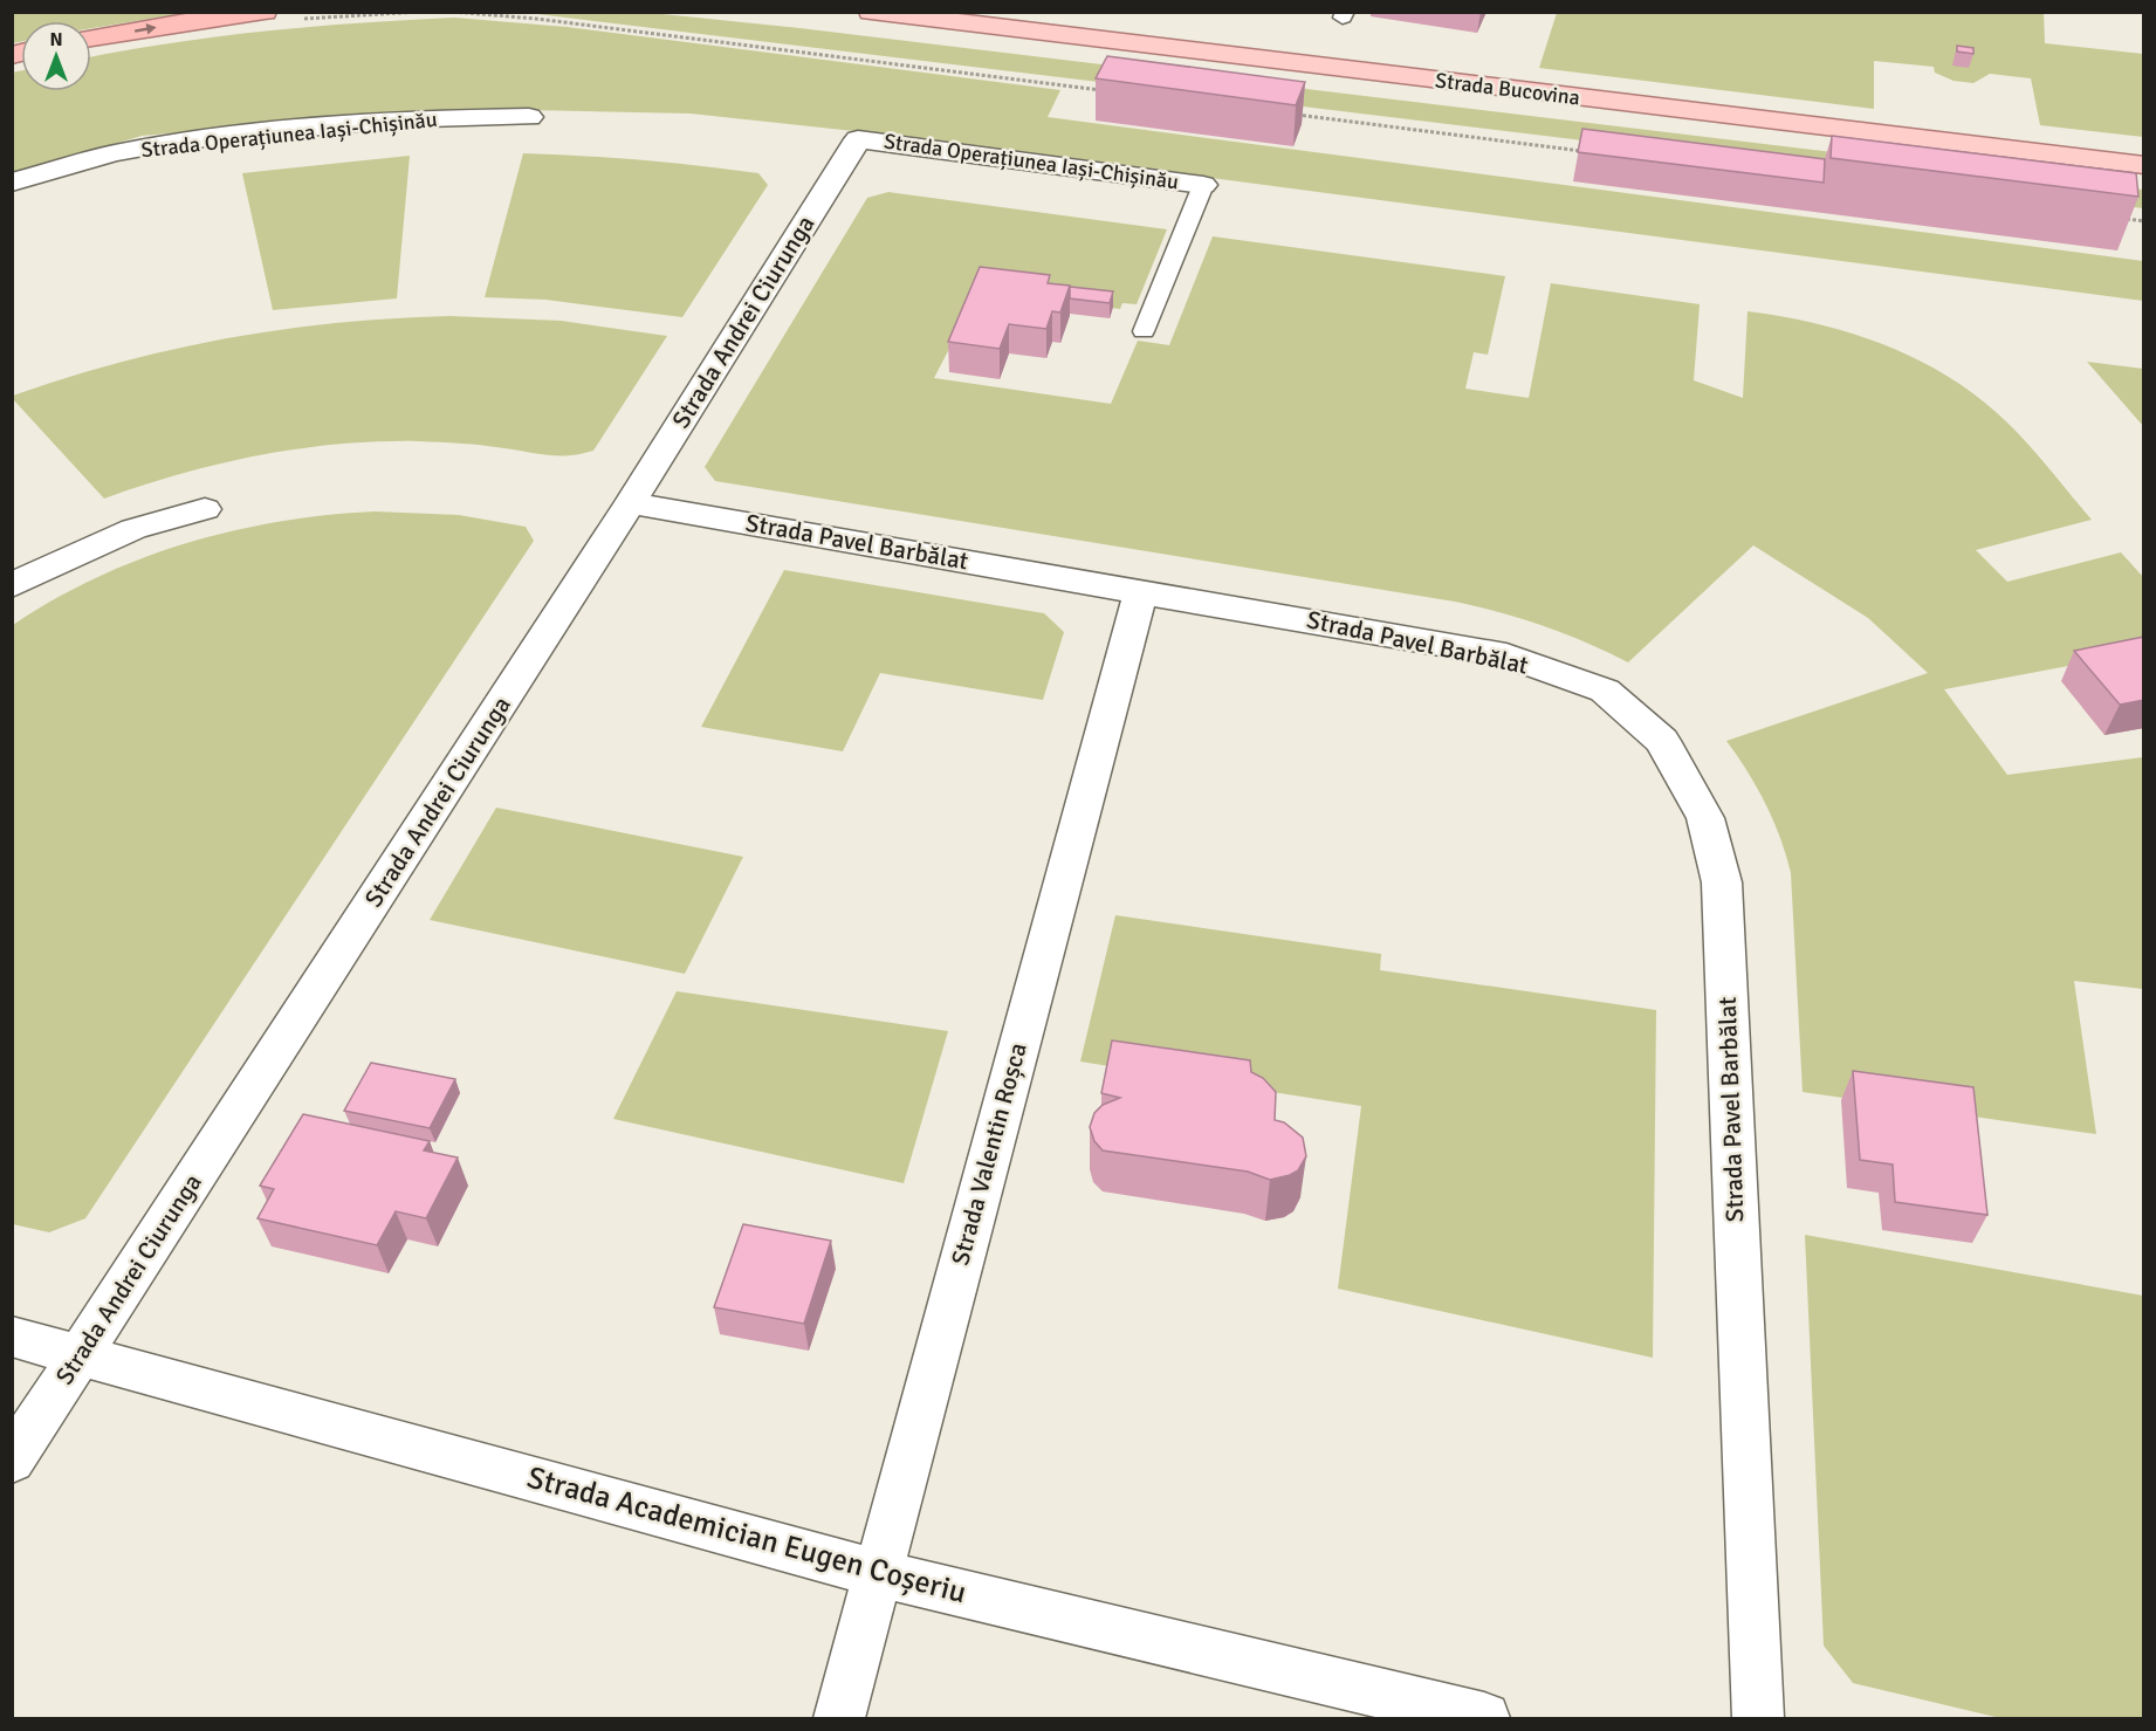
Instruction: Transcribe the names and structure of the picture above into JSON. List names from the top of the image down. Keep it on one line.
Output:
{"streets":{"main road":["Strada Bucovina"],"street":["Strada Operațiunea Iași-Chișinău","Strada Andrei Ciurunga","Strada Pavel Barbălat","Strada Valentin Roșca","Strada Academician Eugen Coșeriu"]},"crossings":[["Strada Operațiunea Iași-Chișinău","Strada Andrei Ciurunga"],["Strada Andrei Ciurunga","Strada Pavel Barbălat"],["Strada Andrei Ciurunga","Strada Academician Eugen Coșeriu"],["Strada Pavel Barbălat","Strada Valentin Roșca"],["Strada Valentin Roșca","Strada Academician Eugen Coșeriu"]],"north":"top"}
